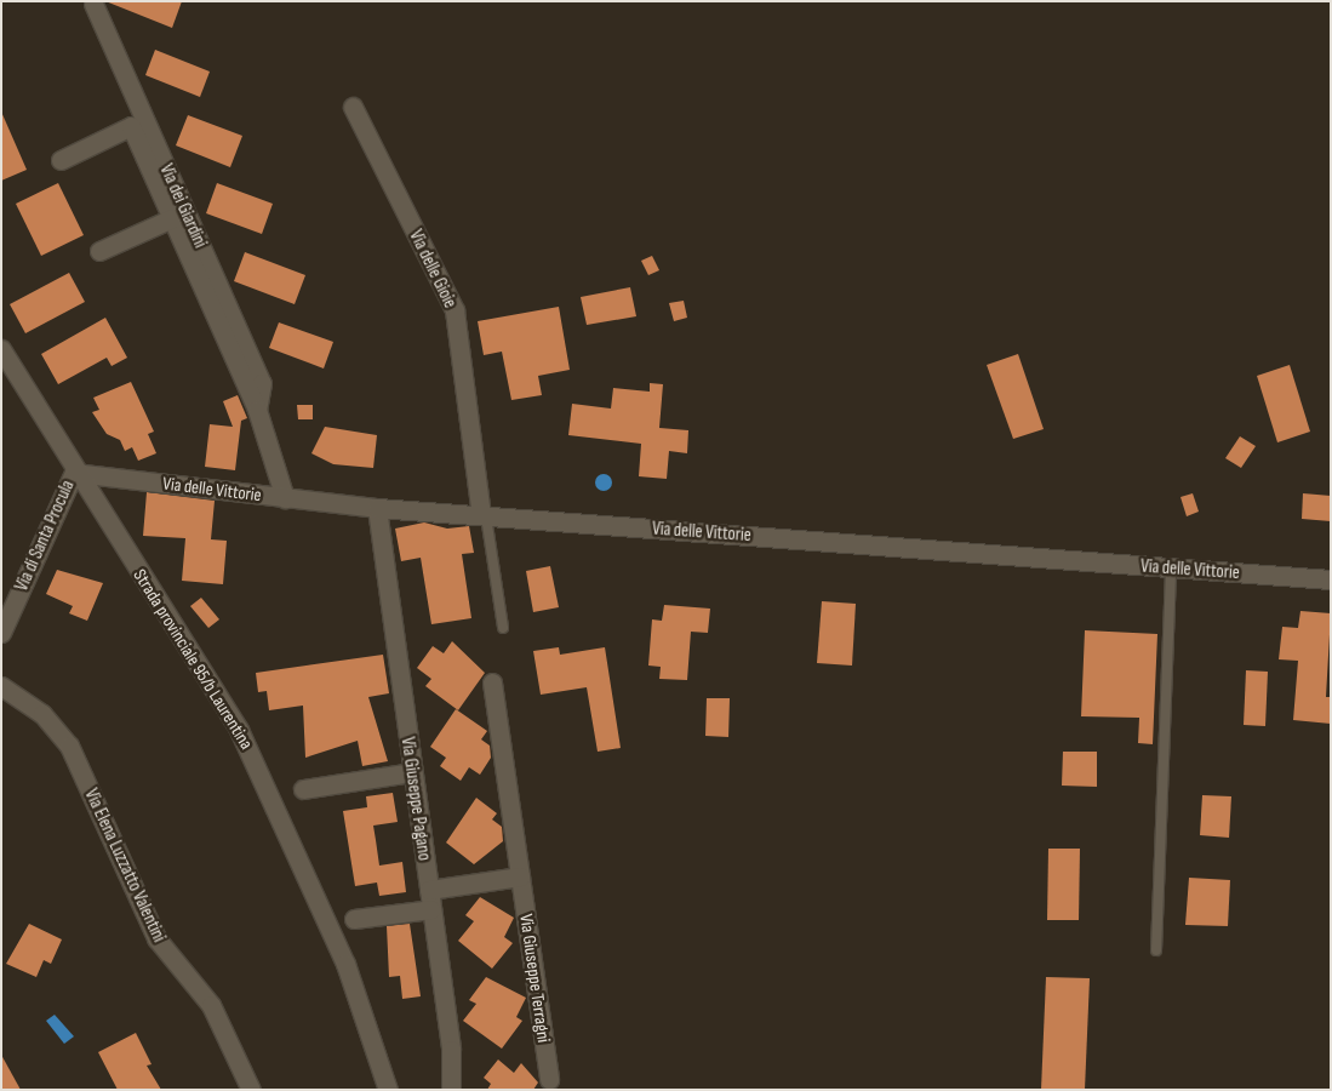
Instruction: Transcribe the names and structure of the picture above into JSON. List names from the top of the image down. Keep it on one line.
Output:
{"streets":{"street":["Via dei Giardini","Via delle Gioie","Via delle Vittorie","Via di Santa Procula","Strada provinciale 95/b Laurentina","Via Giuseppe Pagano","Via Elena Luzzatto Valentini","Via Giuseppe Terragni"]},"crossings":[["Via dei Giardini","Via delle Vittorie"],["Via delle Gioie","Via delle Vittorie"],["Via delle Vittorie","Via di Santa Procula"],["Via delle Vittorie","Strada provinciale 95/b Laurentina"],["Via delle Vittorie","Via Giuseppe Pagano"],["Via di Santa Procula","Strada provinciale 95/b Laurentina"]]}
